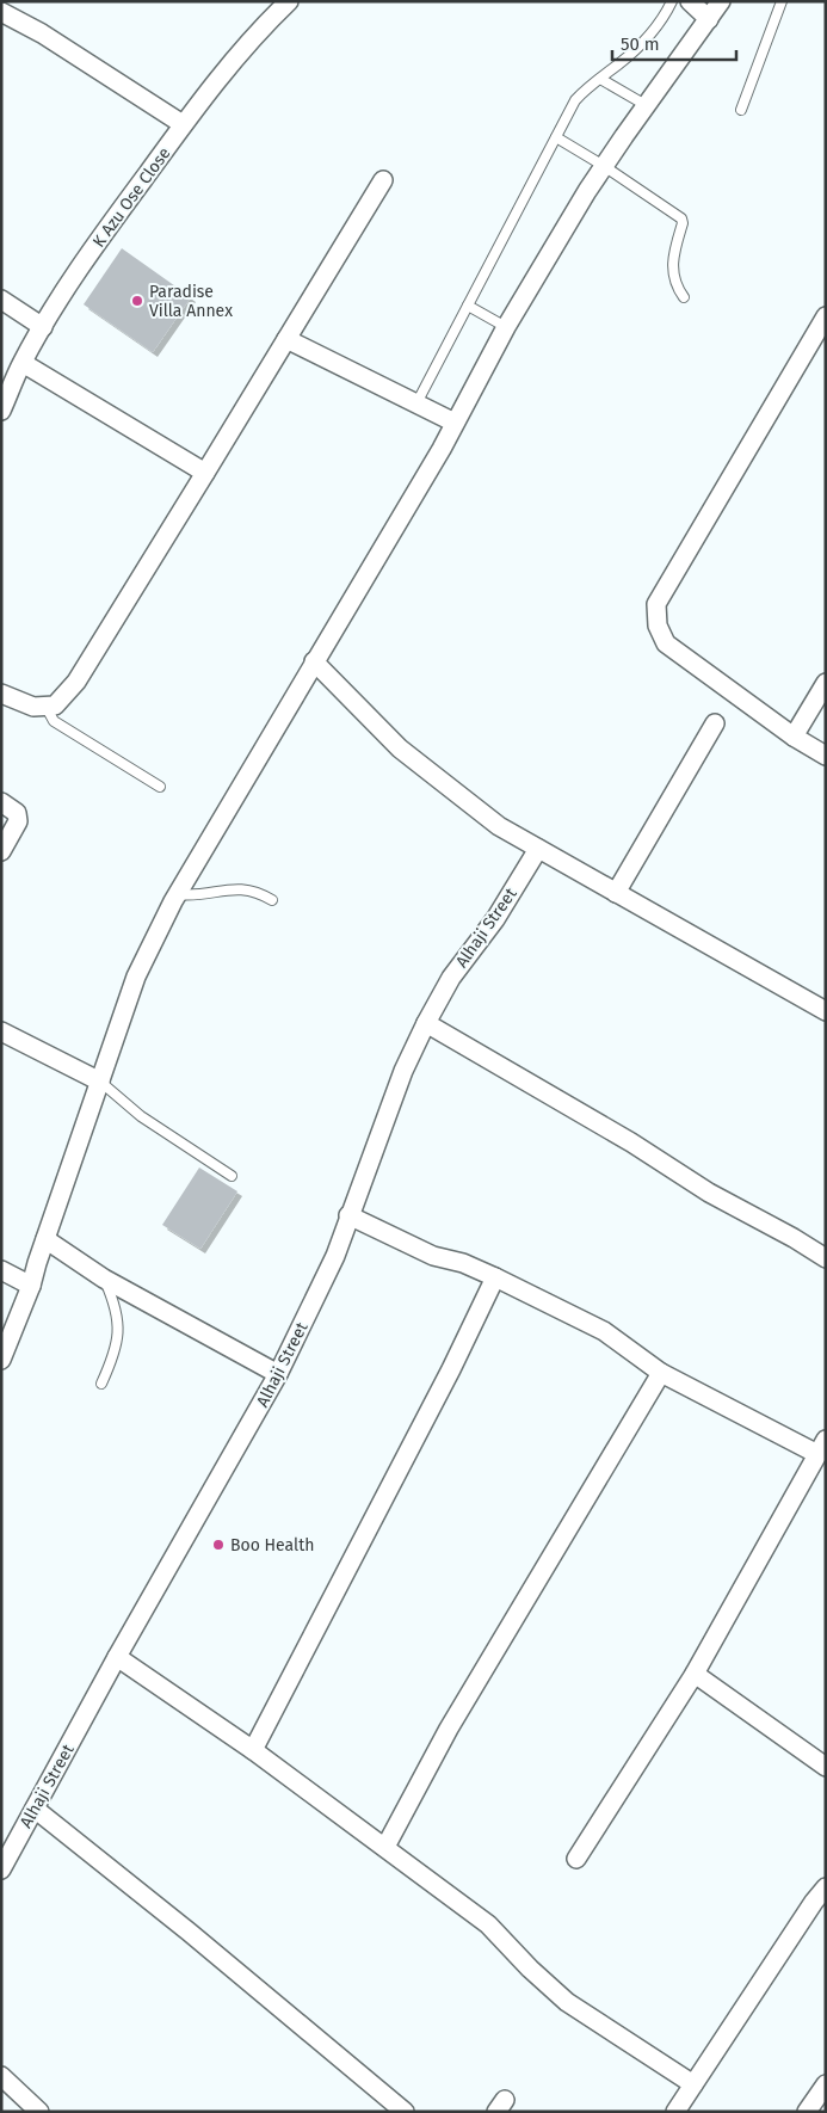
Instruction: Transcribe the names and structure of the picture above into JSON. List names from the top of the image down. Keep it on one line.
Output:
{"streets":{"street":["K Azu Ose Close","Alhaji Street"]},"places":["Paradise Villa Annex","Boo Health"],"scale_bar":"50 m"}
